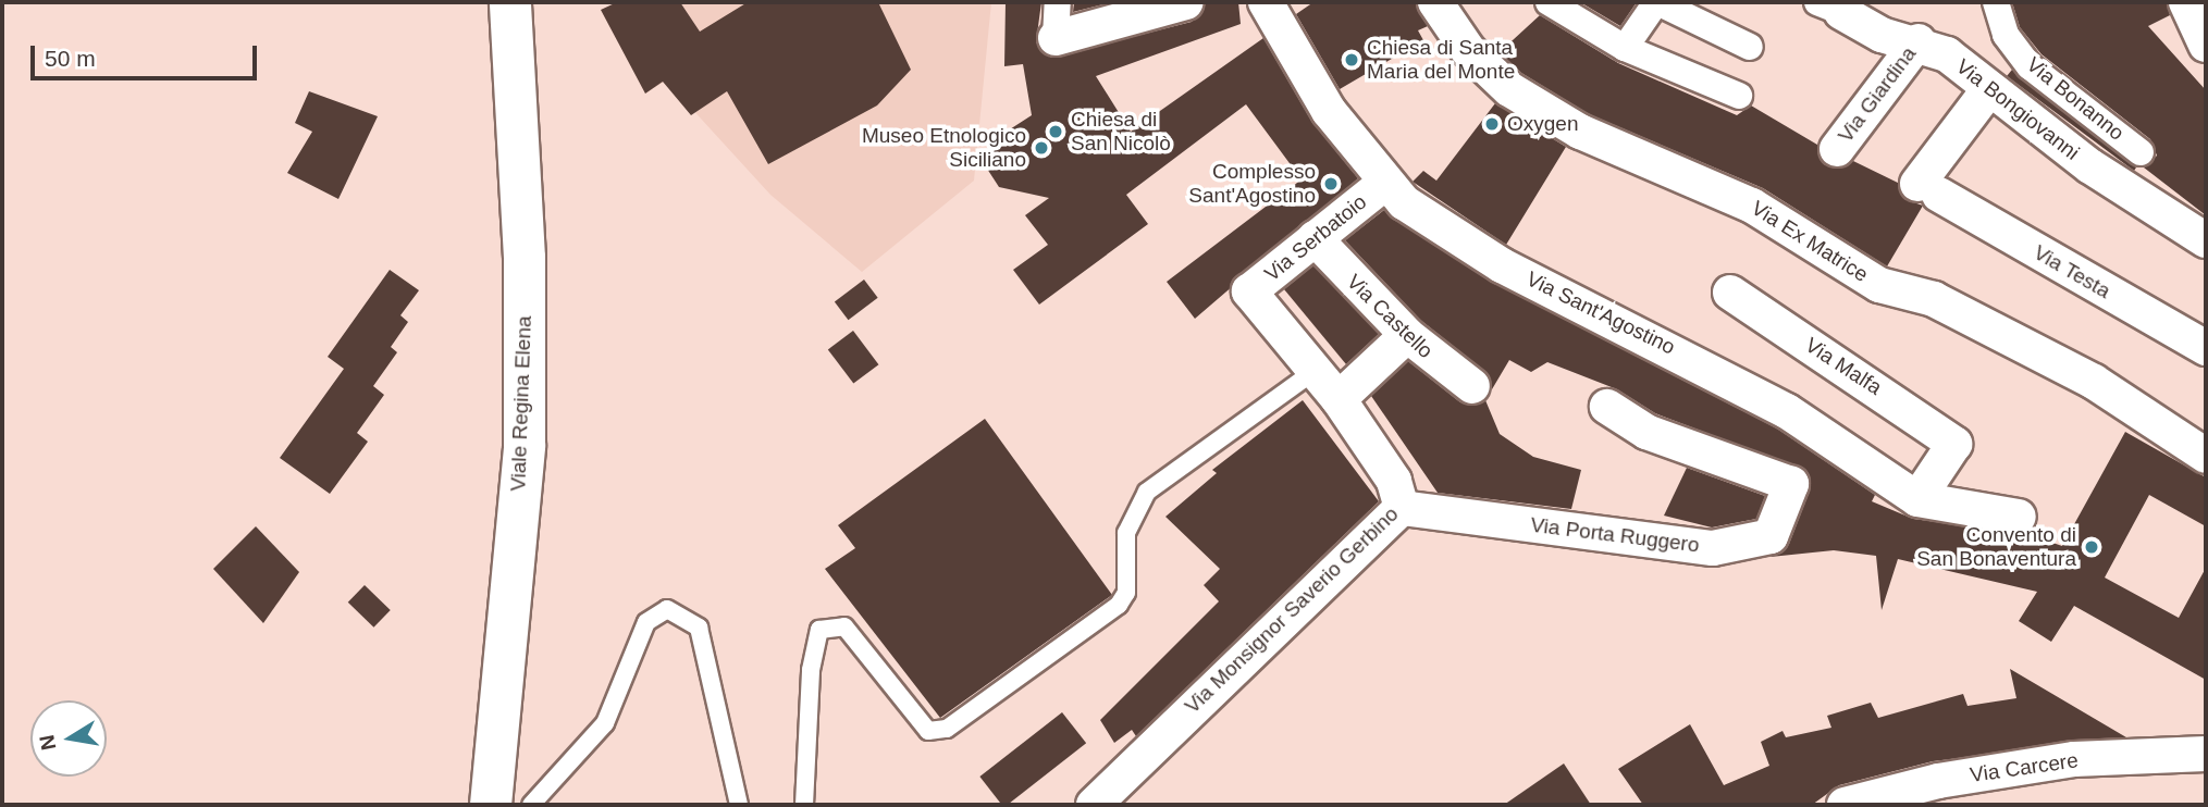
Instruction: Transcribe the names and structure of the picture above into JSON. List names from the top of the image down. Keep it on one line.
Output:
{"streets":{"main road":["Viale Regina Elena"],"street":["Via Giardina","Via Bonanno","Via Bongiovanni","Via Serbatoio","Via Ex Matrice","Via Testa","Via Sant'Agostino","Via Castello","Via Malfa","Via Porta Ruggero","Via Monsignor Saverio Gerbino","Via Carcere"]},"crossings":[["Via Giardina","Via Bongiovanni"],["Via Bongiovanni","Via Testa"],["Via Serbatoio","Via Sant'Agostino"],["Via Serbatoio","Via Castello"],["Via Serbatoio","Via Monsignor Saverio Gerbino"],["Via Sant'Agostino","Via Malfa"],["Via Porta Ruggero","Via Monsignor Saverio Gerbino"]],"places":["Chiesa di Santa Maria del Monte","Oxygen","Chiesa di San Nicolò","Museo Etnologico Siciliano","Complesso Sant'Agostino","Convento di San Bonaventura"],"scale_bar":"50 m","north":"left"}
